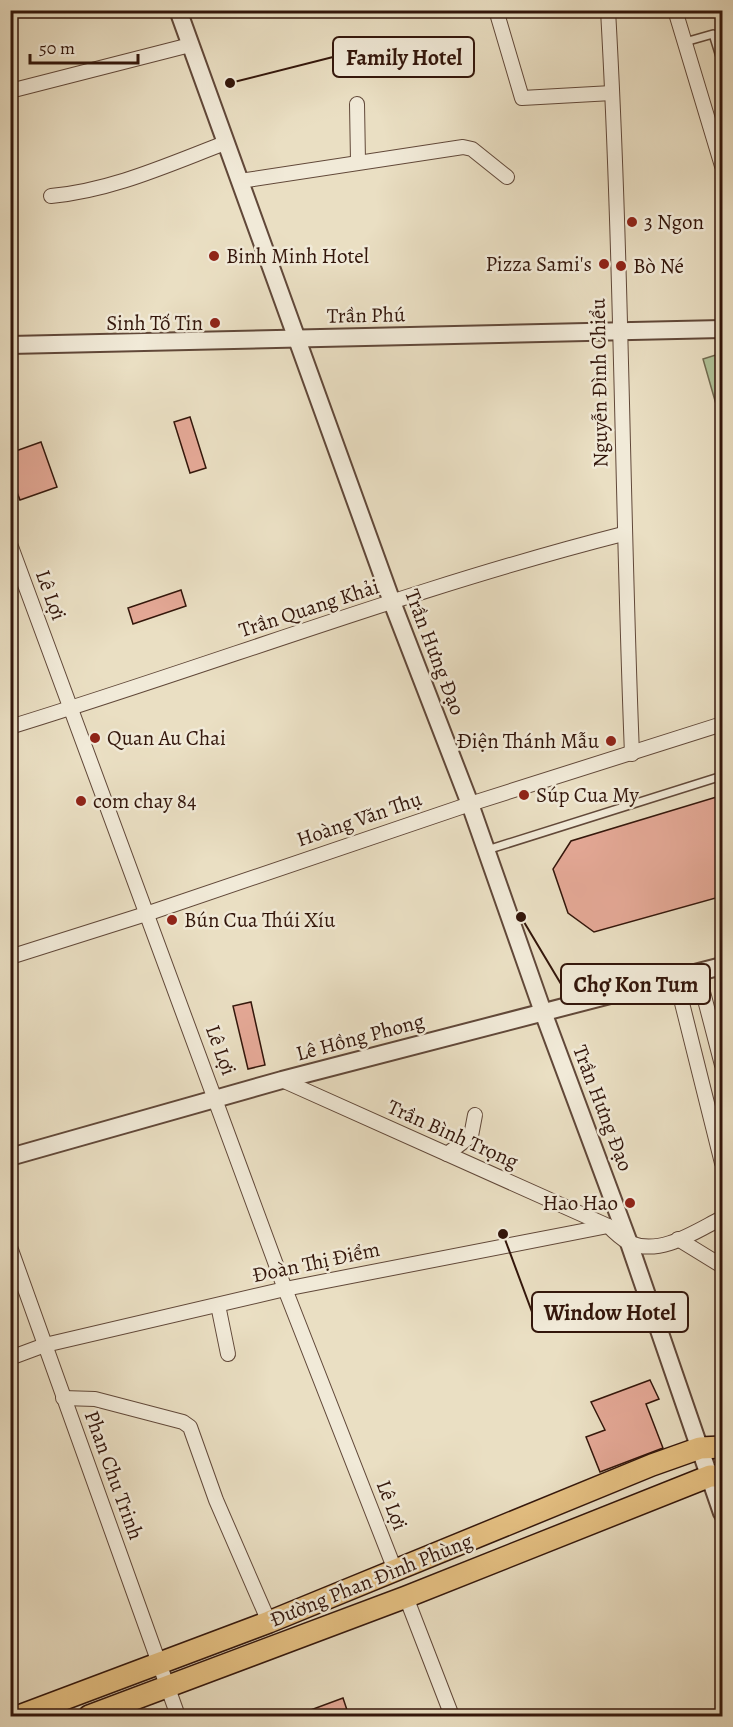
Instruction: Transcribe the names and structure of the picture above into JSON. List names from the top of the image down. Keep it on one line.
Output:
{"streets":{"main road":["Đường Phan Đình Phùng"],"street":["Trần Phú","Nguyễn Đình Chiểu","Lê Lợi","Trần Quang Khải","Trần Hưng Đạo","Hoàng Văn Thụ","Lê Hồng Phong","Trần Bình Trọng","Đoàn Thị Điểm","Phan Chu Trinh"]},"crossings":[["Trần Phú","Nguyễn Đình Chiểu"],["Trần Phú","Trần Hưng Đạo"],["Nguyễn Đình Chiểu","Trần Quang Khải"],["Nguyễn Đình Chiểu","Hoàng Văn Thụ"],["Lê Lợi","Trần Quang Khải"],["Lê Lợi","Hoàng Văn Thụ"],["Lê Lợi","Lê Hồng Phong"],["Lê Lợi","Đoàn Thị Điểm"],["Lê Lợi","Đường Phan Đình Phùng"],["Trần Quang Khải","Trần Hưng Đạo"],["Trần Hưng Đạo","Hoàng Văn Thụ"],["Trần Hưng Đạo","Lê Hồng Phong"],["Trần Hưng Đạo","Đường Phan Đình Phùng"],["Lê Hồng Phong","Trần Bình Trọng"],["Trần Bình Trọng","Đoàn Thị Điểm"],["Đoàn Thị Điểm","Phan Chu Trinh"],["Phan Chu Trinh","Đường Phan Đình Phùng"]],"places":["Family Hotel","3 Ngon","Binh Minh Hotel","Pizza Sami's","Bò Né","Sinh Tố Tin","Quan Au Chai","Điện Thánh Mẫu","Súp Cua My","com chay 84","Chợ Kon Tum","Bún Cua Thúi Xíu","Hao Hao","Window Hotel"],"scale_bar":"50 m"}
